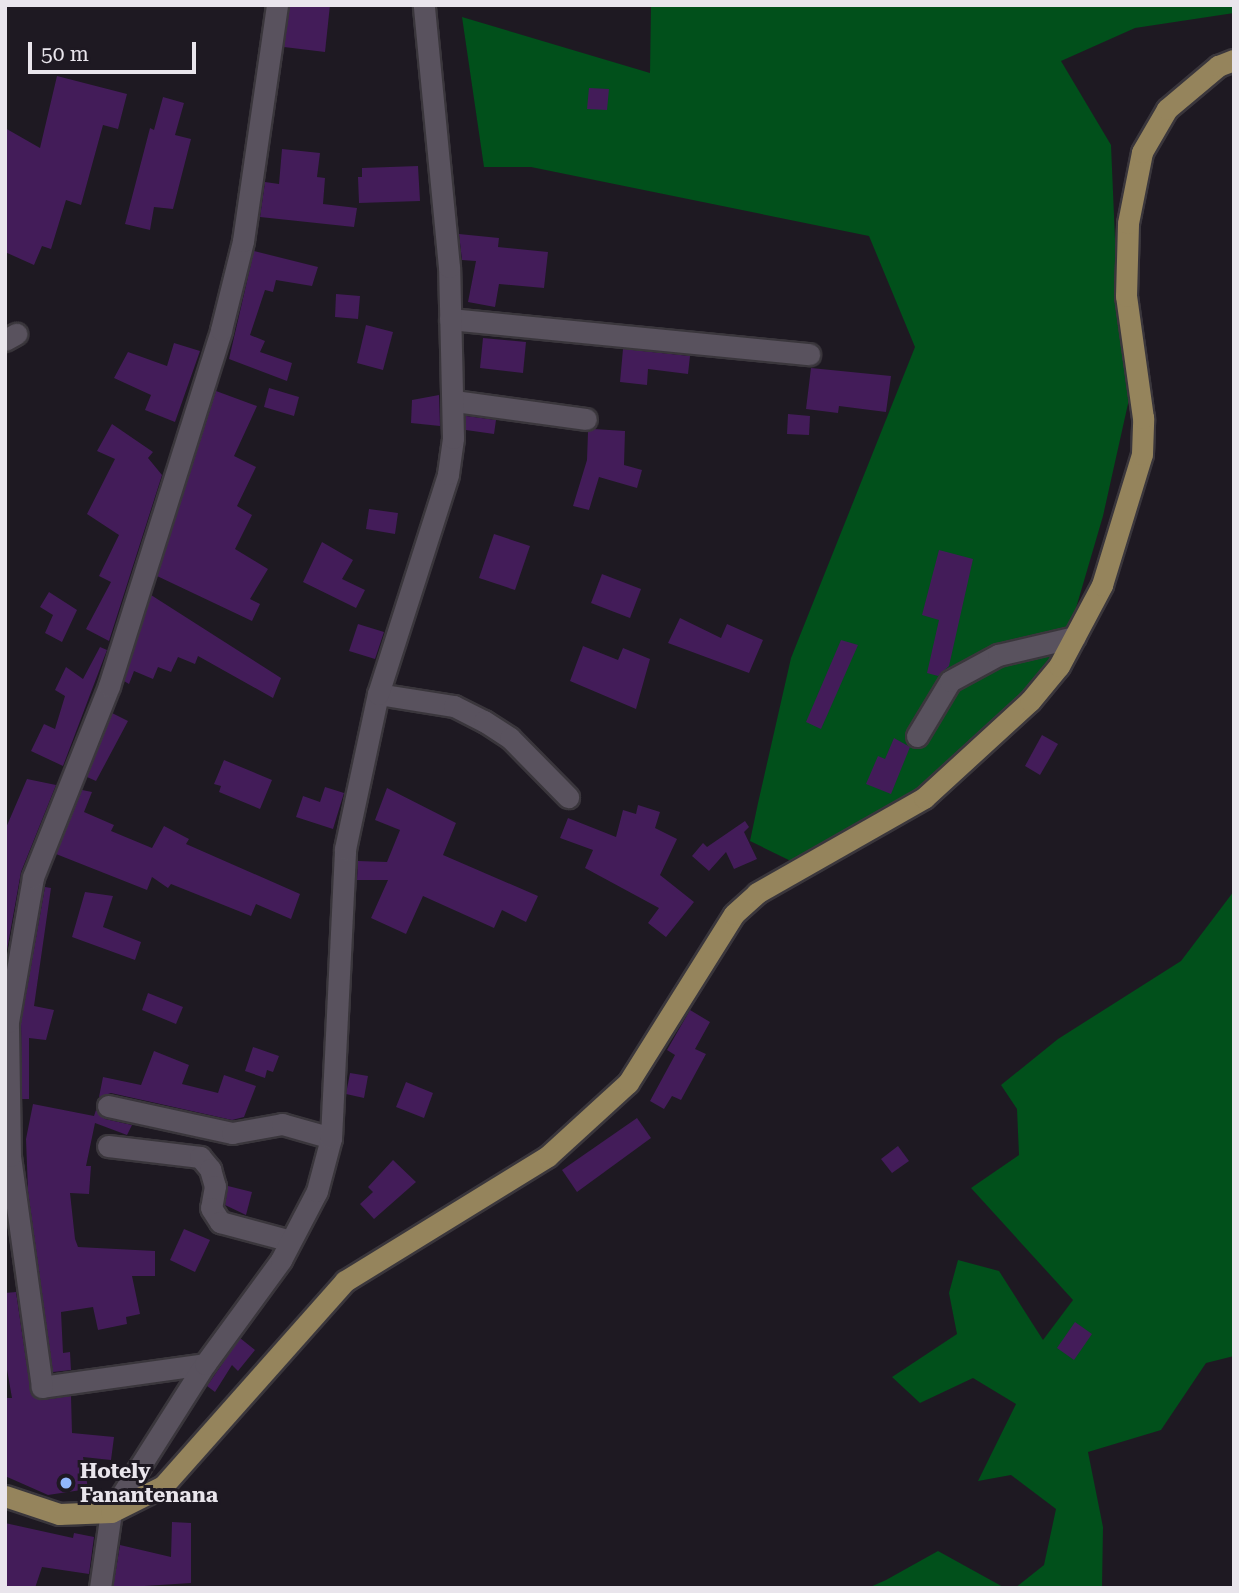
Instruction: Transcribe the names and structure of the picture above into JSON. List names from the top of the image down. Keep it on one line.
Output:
{"places":["Hotely Fanantenana"],"scale_bar":"50 m"}
